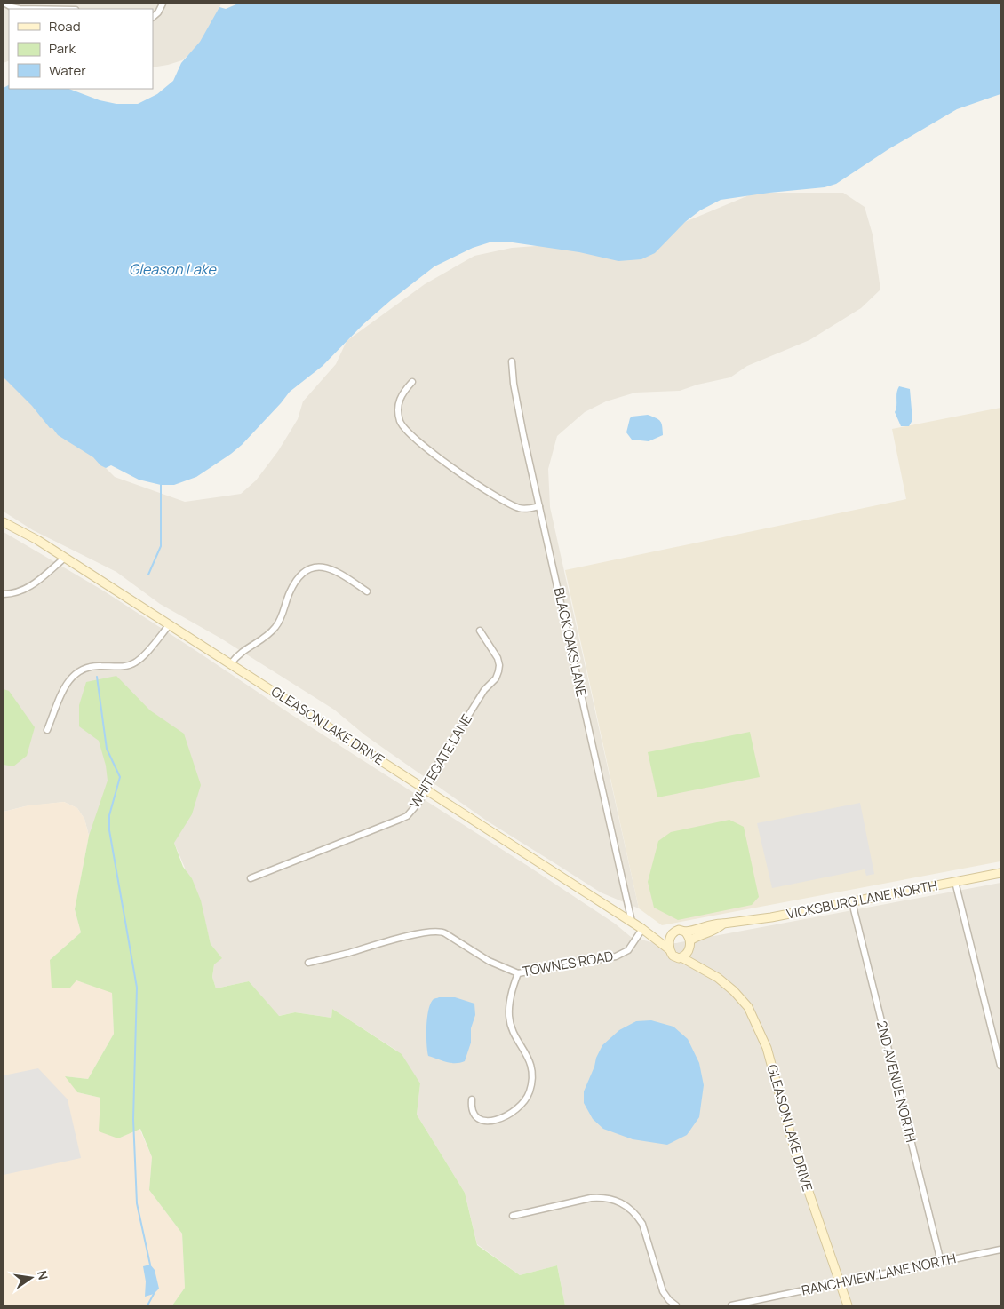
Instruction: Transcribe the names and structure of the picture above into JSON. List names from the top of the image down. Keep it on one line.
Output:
{"streets":{"main road":["GLEASON LAKE DRIVE","VICKSBURG LANE NORTH"],"street":["BLACK OAKS LANE","WHITEGATE LANE","TOWNES ROAD","2ND AVENUE NORTH","RANCHVIEW LANE NORTH"]},"crossings":[["BLACK OAKS LANE","GLEASON LAKE DRIVE"],["GLEASON LAKE DRIVE","WHITEGATE LANE"],["GLEASON LAKE DRIVE","VICKSBURG LANE NORTH"],["GLEASON LAKE DRIVE","TOWNES ROAD"],["GLEASON LAKE DRIVE","RANCHVIEW LANE NORTH"],["VICKSBURG LANE NORTH","2ND AVENUE NORTH"],["2ND AVENUE NORTH","RANCHVIEW LANE NORTH"]],"water":["Gleason Lake"],"legend":["Road","Park","Water"],"north":"right"}
